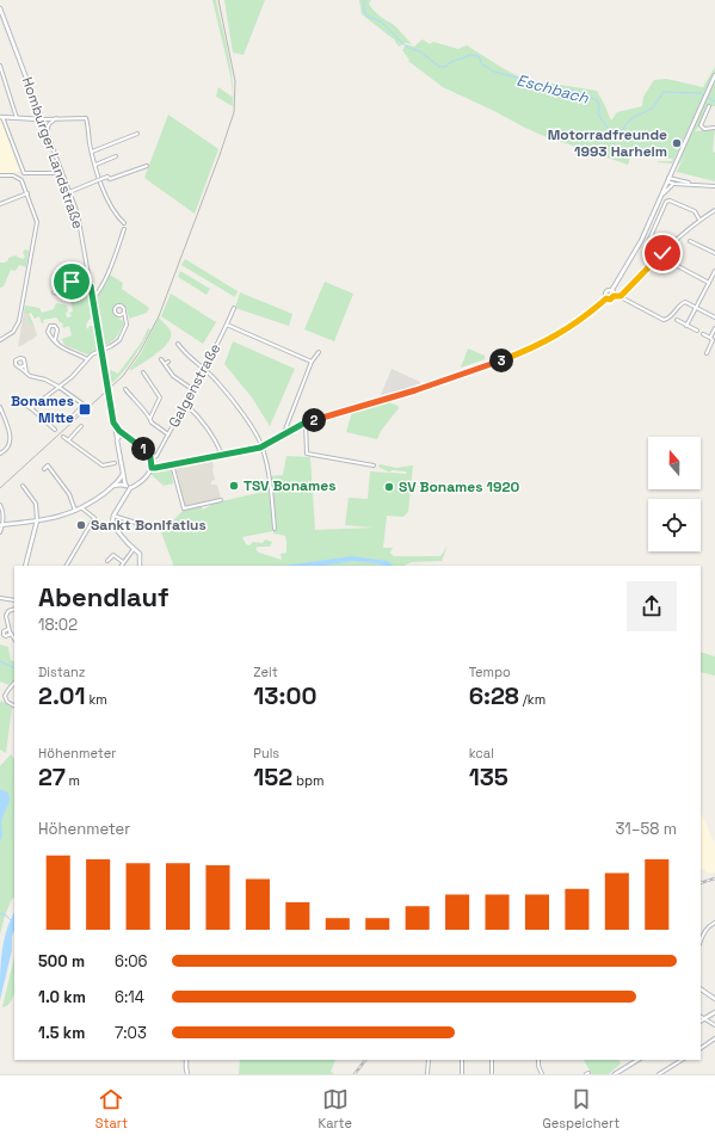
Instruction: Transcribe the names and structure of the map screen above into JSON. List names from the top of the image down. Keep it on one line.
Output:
{"streets":{"street":["Homburger Landstraße","Galgenstraße"]},"water":["Eschbach"],"places":{"other":["Motorradfreunde 1993 Harheim","TSV Bonames","SV Bonames 1920","Sankt Bonifatius"],"transit":["Bonames Mitte"]},"north":"top","page":{"pins":["3","2","1"],"heading":["Abendlauf","18:02"],"stats":[["Distanz","2.01 km"],["Zeit","13:00"],["Tempo","6:28 /km"],["Höhenmeter","27 m"],["Puls","152 bpm"],["kcal","135"]],"chart":["Höhenmeter","31–58 m"],"list":[{"name":"500 m","note":"6:06"},{"name":"1.0 km","note":"6:14"},{"name":"1.5 km","note":"7:03"}],"tabs":["Start","Karte","Gespeichert"]}}
